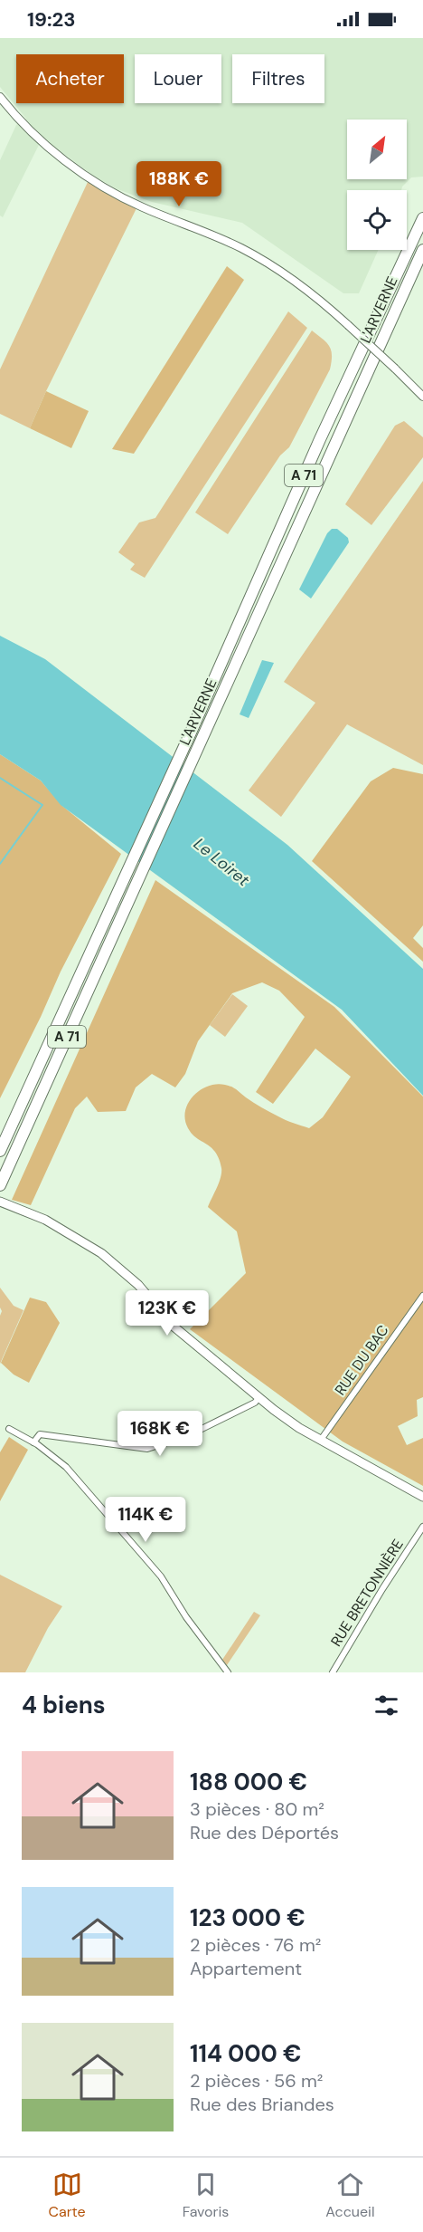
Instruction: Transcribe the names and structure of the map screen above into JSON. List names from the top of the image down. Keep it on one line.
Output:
{"streets":{"highway":["L'ARVERNE","A 71"],"street":["RUE DU BAC","RUE BRETONNIÈRE"]},"water":["Le Loiret"],"north":"top right","page":{"status":"19:23","chip":["Acheter","Louer","Filtres"],"price":["188K €","123K €","168K €","114K €"],"heading":"4 biens","list":[{"name":"188 000 €","note":"3 pièces · 80 m² · Rue des Déportés"},{"name":"123 000 €","note":"2 pièces · 76 m² · Appartement"},{"name":"114 000 €","note":"2 pièces · 56 m² · Rue des Briandes"}],"tabs":["Carte","Favoris","Accueil"]}}
